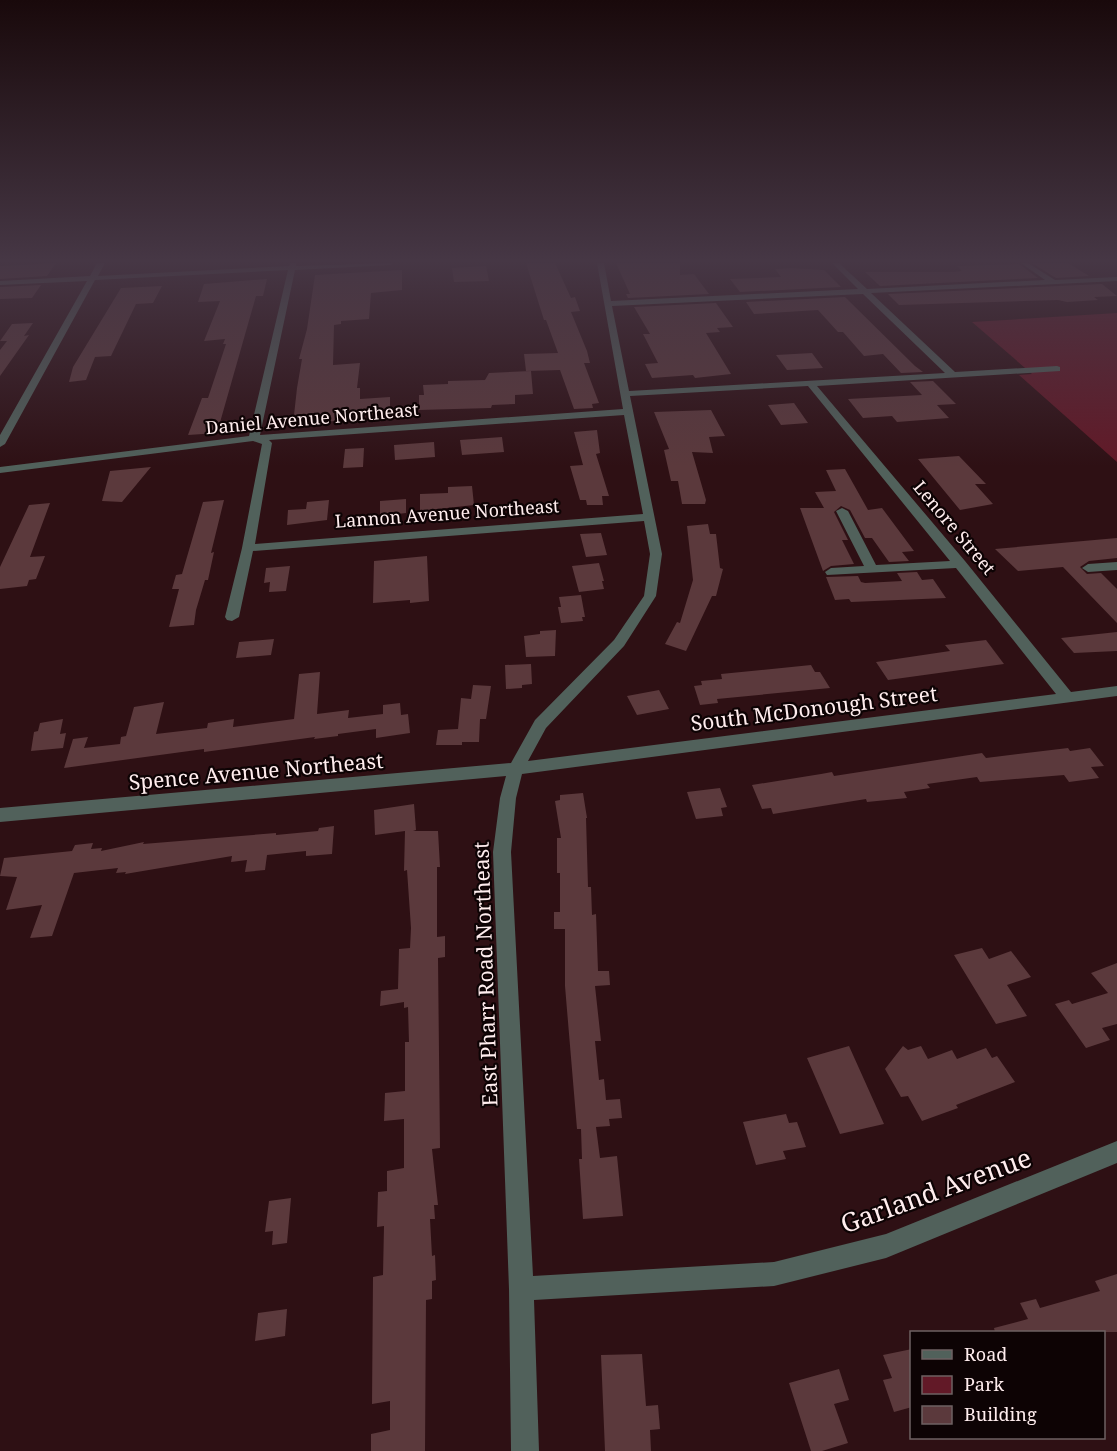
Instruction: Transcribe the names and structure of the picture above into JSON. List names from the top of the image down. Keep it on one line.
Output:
{"streets":{"street":["Daniel Avenue Northeast","Lannon Avenue Northeast","Lenore Street","South McDonough Street","Spence Avenue Northeast","East Pharr Road Northeast","Garland Avenue"]},"crossings":[["Daniel Avenue Northeast","East Pharr Road Northeast"],["Lannon Avenue Northeast","East Pharr Road Northeast"],["Lenore Street","South McDonough Street"],["South McDonough Street","Spence Avenue Northeast"],["South McDonough Street","East Pharr Road Northeast"],["Spence Avenue Northeast","East Pharr Road Northeast"],["East Pharr Road Northeast","Garland Avenue"]],"legend":["Road","Park","Building"]}
